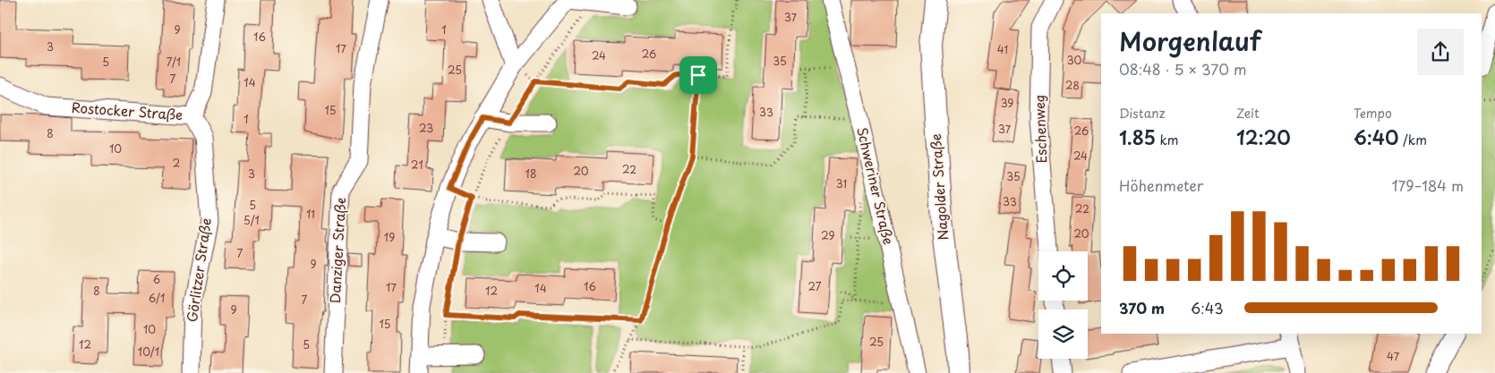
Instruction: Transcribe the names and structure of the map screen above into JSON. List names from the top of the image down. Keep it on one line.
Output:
{"streets":{"main road":["Nagolder Straße"],"street":["Rostocker Straße","Eschenweg","Schweriner Straße","Danziger Straße","Görlitzer Straße"]},"crossings":[["Rostocker Straße","Görlitzer Straße"]],"house_numbers":["37","9","1","16","3","17","41","26","24","30","35","5","7/1","25","7","14","28","39","15","33","1","23","37","26","8","10","24","2","21","22","20","3","18","35","31","33","5","22","11","5/1","20","29","19","7","9","6","16","27","17","14","8","12","6/1","7","9","15","10","25","12","5","10/1","47"],"page":{"heading":["Morgenlauf","08:48 · 5 × 370 m"],"stats":[["Distanz","1.85 km"],["Zeit","12:20"],["Tempo","6:40 /km"]],"chart":["Höhenmeter","179–184 m"],"list":[{"name":"370 m","note":"6:43"}]}}
